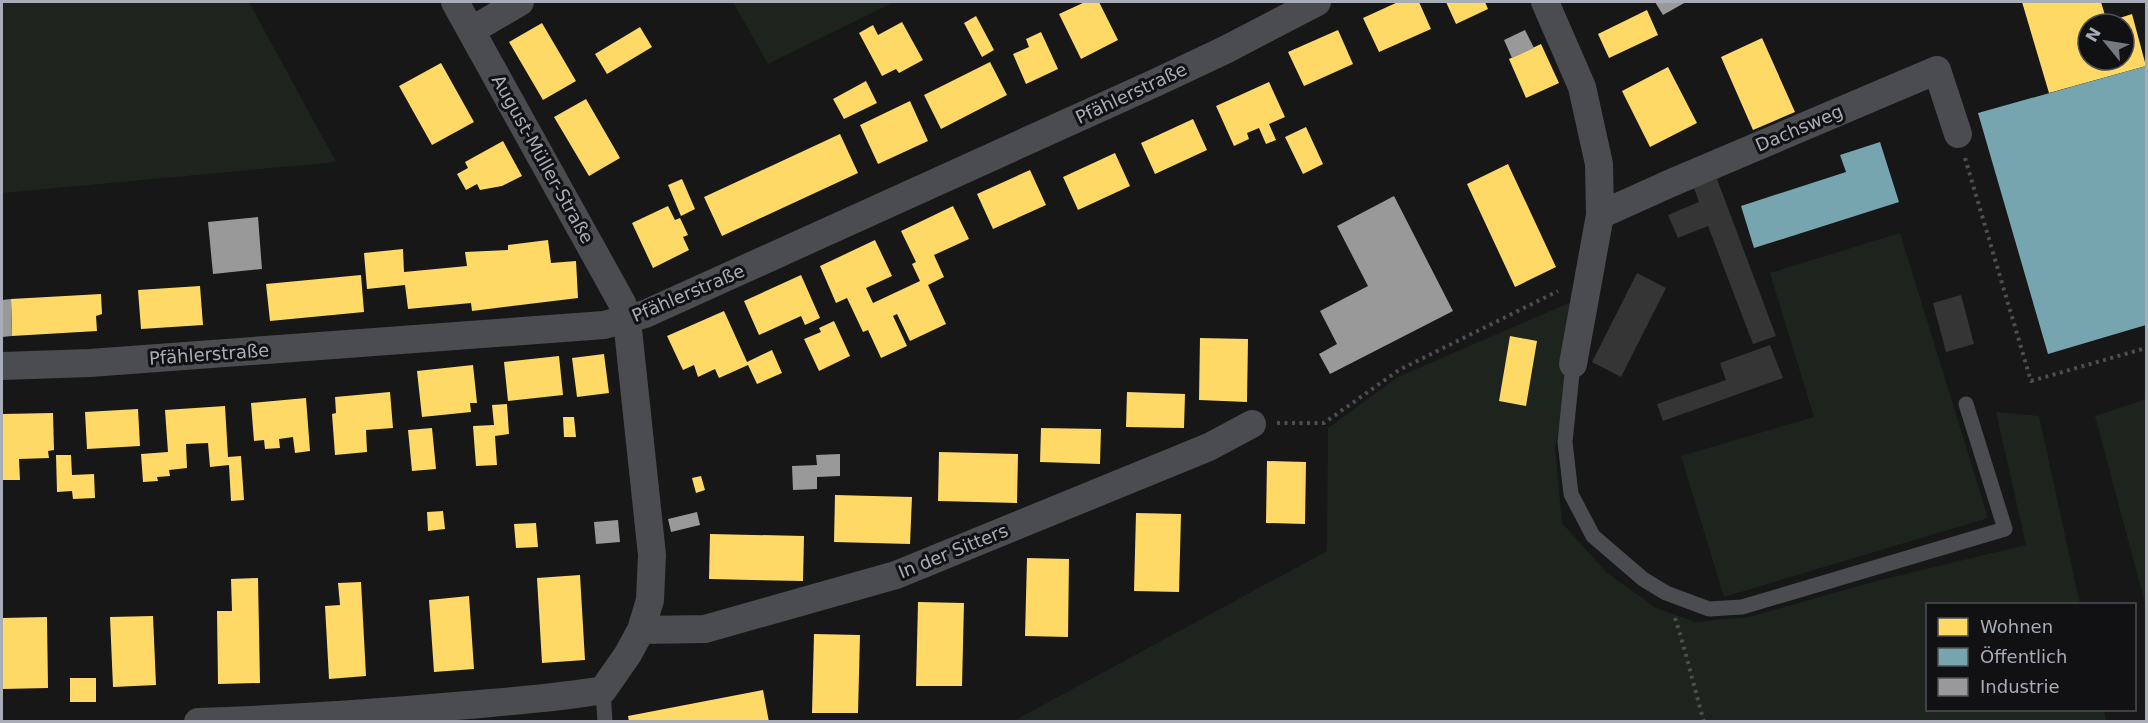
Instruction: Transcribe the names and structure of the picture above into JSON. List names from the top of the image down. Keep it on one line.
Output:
{"streets":{"street":["Pfählerstraße","Dachsweg","August-Müller-Straße","In der Sitters"]},"crossings":[["Pfählerstraße","August-Müller-Straße"]],"legend":["Wohnen","Öffentlich","Industrie"],"north":"top left"}
